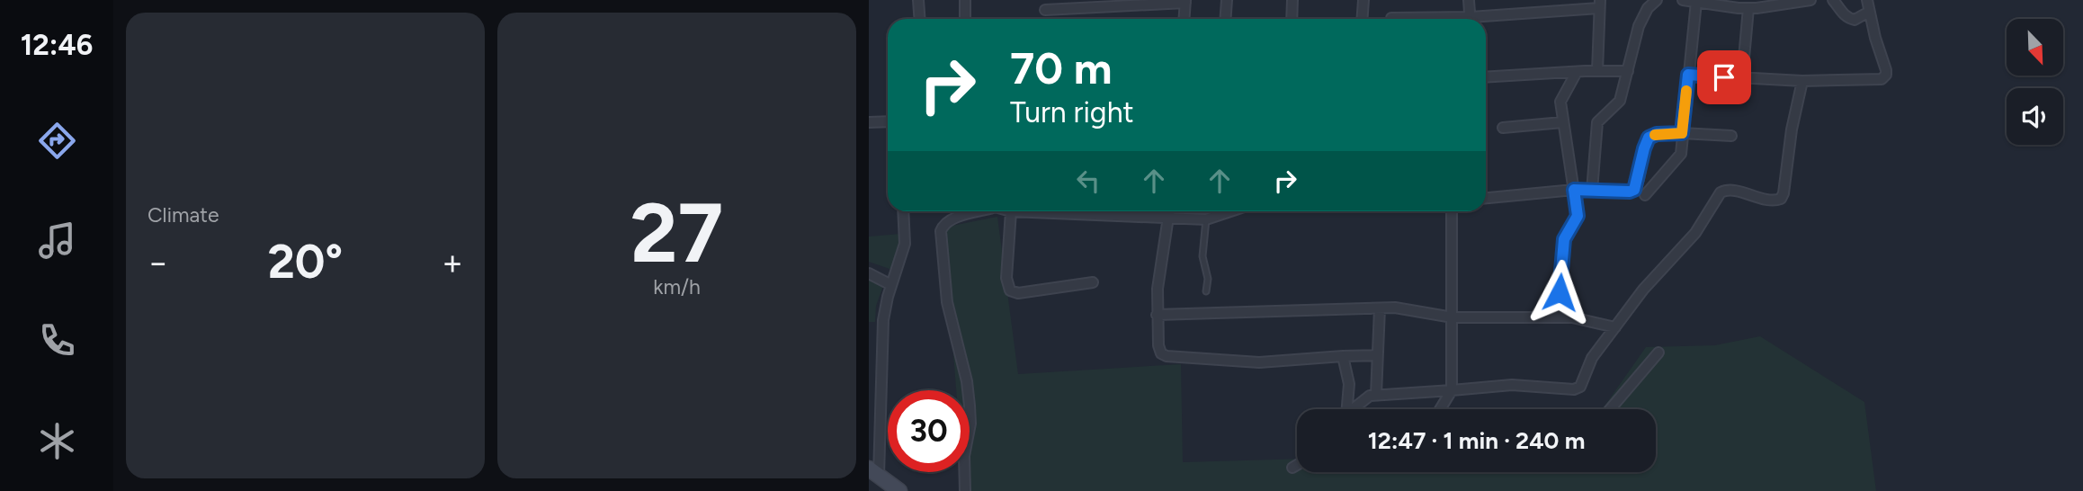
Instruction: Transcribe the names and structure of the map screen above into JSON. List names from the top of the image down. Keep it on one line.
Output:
{"north":"bottom right","page":{"tabs":"12:46","tile":["Climate",["27","km/h"]],"turn":["70 m","Turn right"],"heat":["−","20°","+"],"limit":"30","trip":"12:47 · 1 min · 240 m"}}
